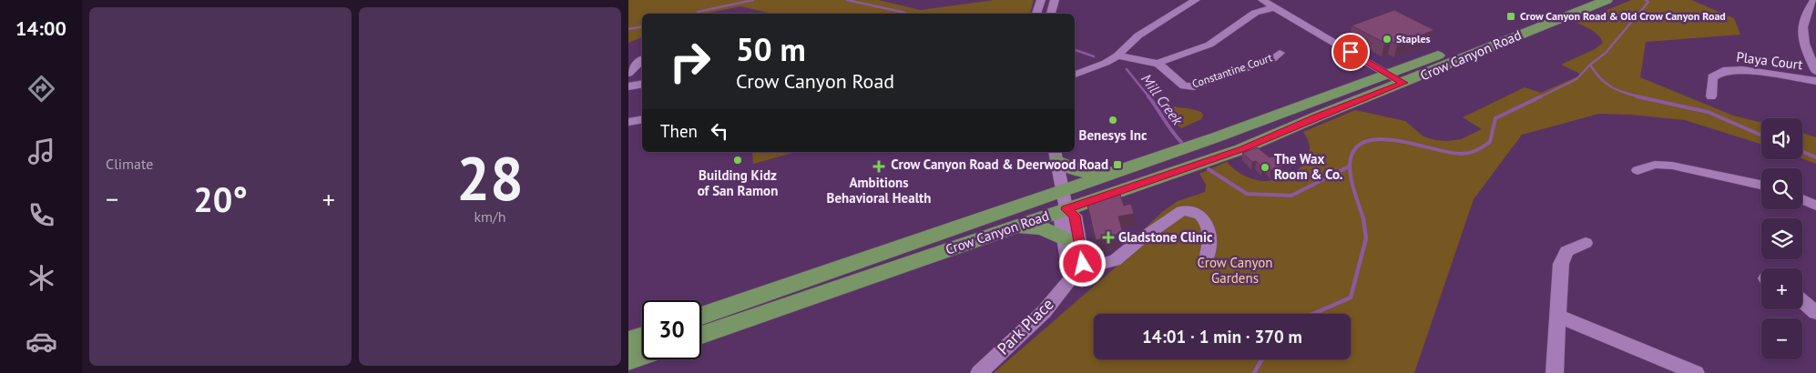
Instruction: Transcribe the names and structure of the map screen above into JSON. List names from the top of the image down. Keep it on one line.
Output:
{"streets":{"main road":["Crow Canyon Road"],"street":["Playa Court","Constantine Court","Park Place"]},"crossings":[["Crow Canyon Road","Park Place"]],"water":["Mill Creek"],"parks":["Crow Canyon Gardens"],"places":{"transit":["Crow Canyon Road & Old Crow Canyon Road","Crow Canyon Road & Deerwood Road"],"other":["Staples","Benesys Inc","Building Kidz of San Ramon","The Wax Room & Co."],"health":["Ambitions Behavioral Health","Gladstone Clinic"]},"page":{"tabs":"14:00","tile":["Climate",["28","km/h"]],"turn":["50 m","Crow Canyon Road"],"then":"Then","map_buttons":["+","−"],"heat":["−","20°","+"],"limit":"30","trip":"14:01 · 1 min · 370 m"}}
